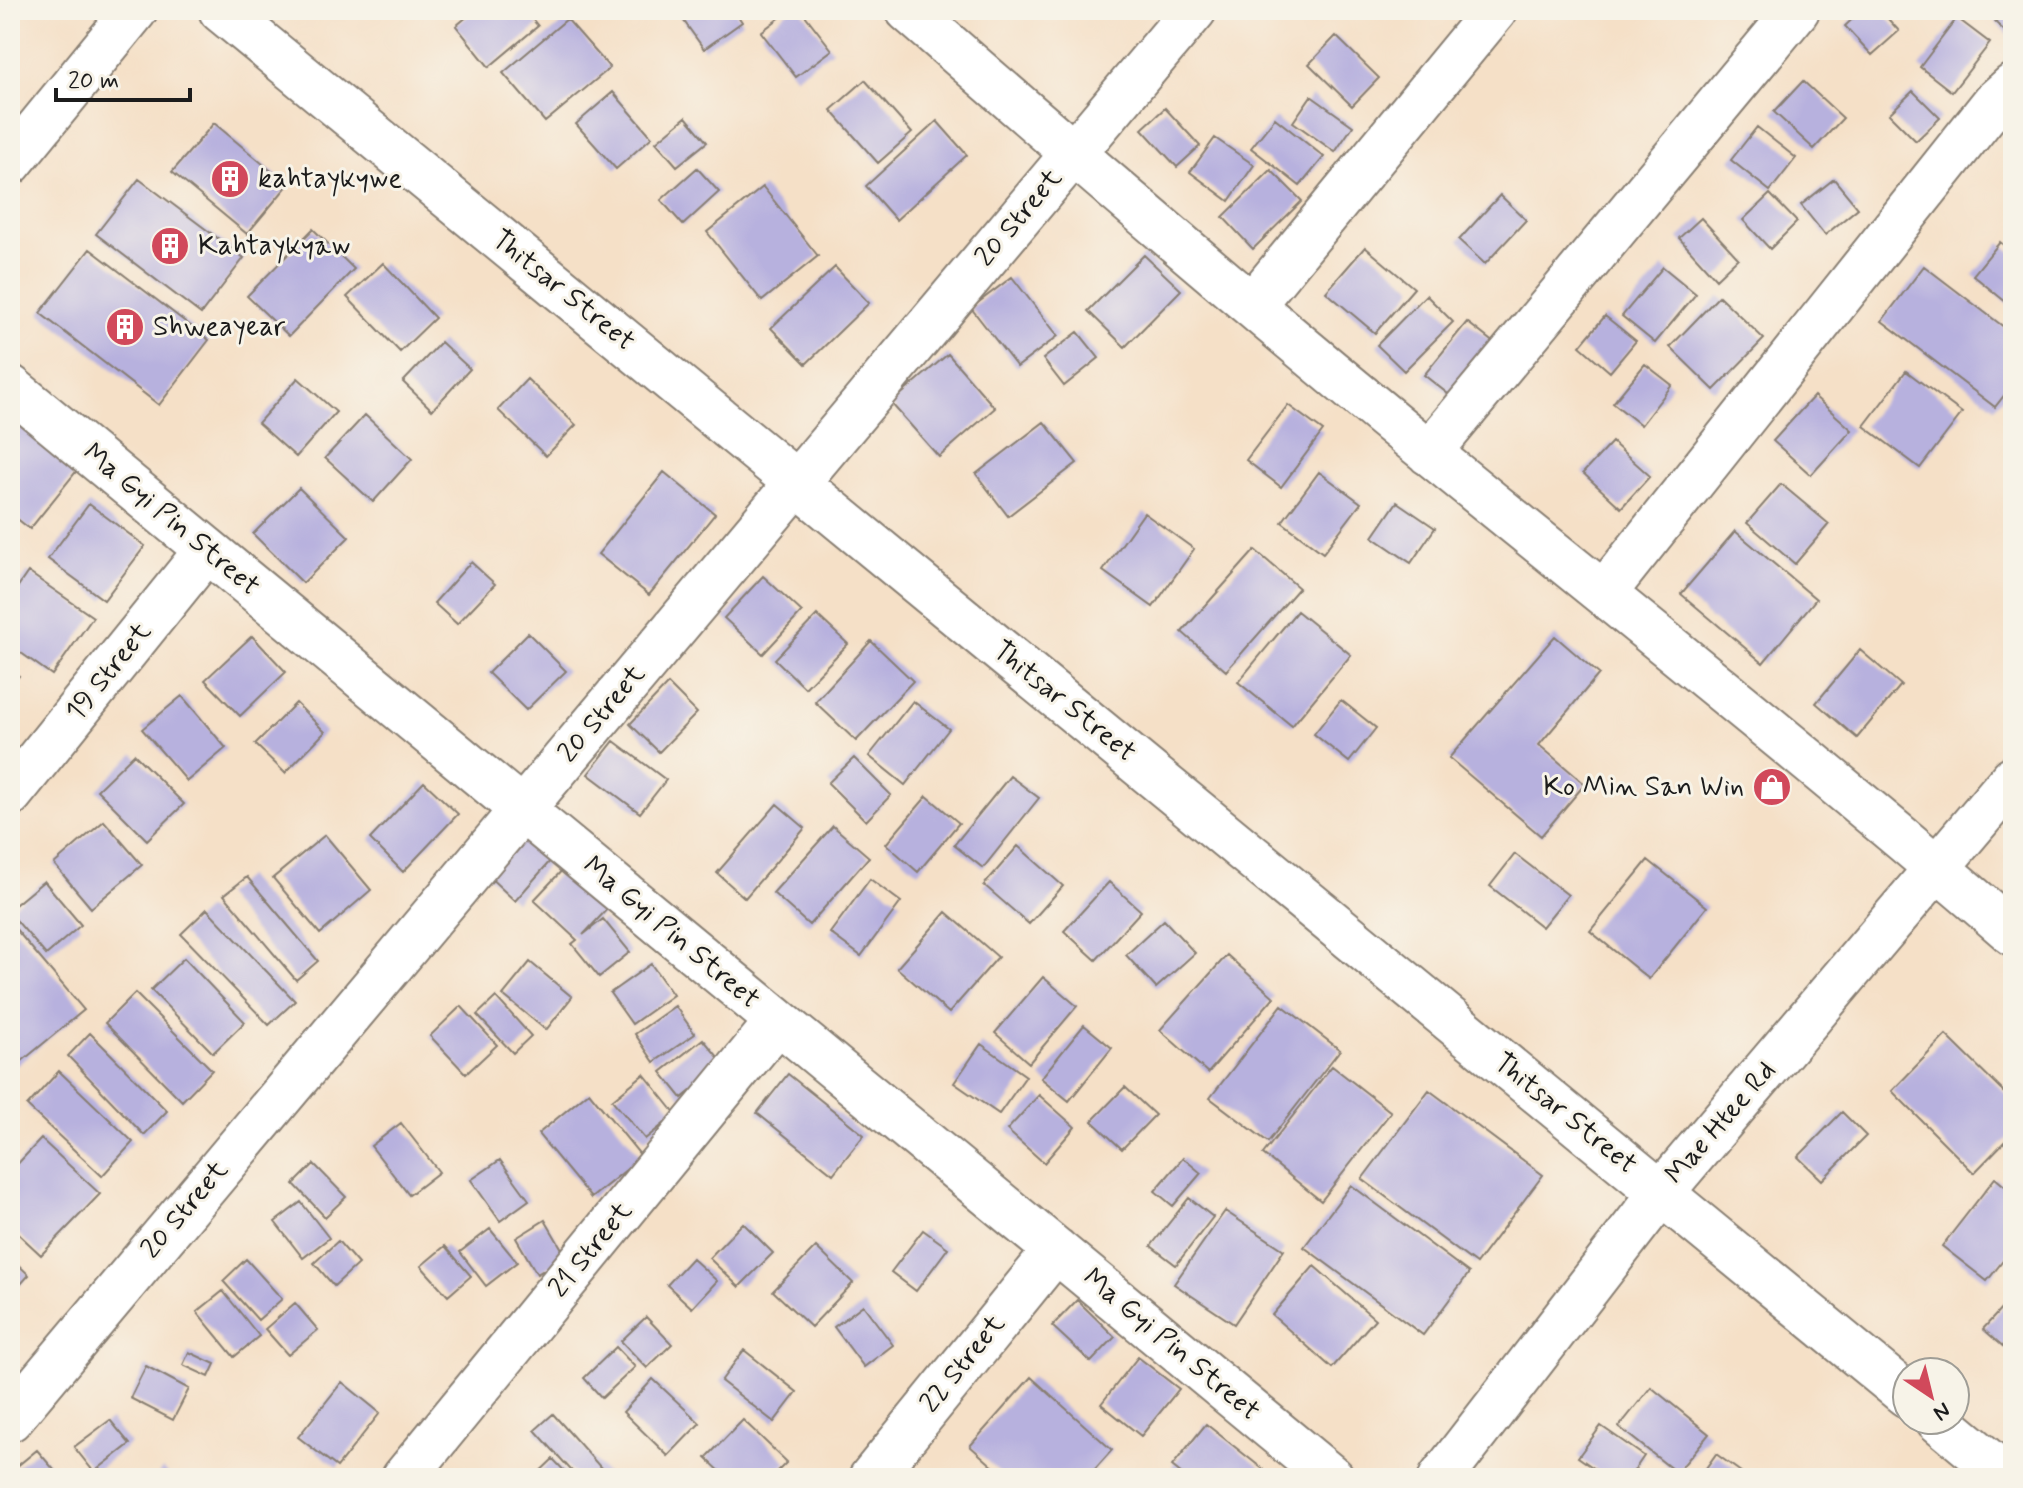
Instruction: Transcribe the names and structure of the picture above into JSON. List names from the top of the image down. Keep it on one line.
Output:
{"streets":{"street":["20 Street","Thitsar Street","Ma Gyi Pin Street","19 Street","Mae Htee Rd","21 Street","22 Street"]},"crossings":[["20 Street","Thitsar Street"],["20 Street","Ma Gyi Pin Street"],["Thitsar Street","Mae Htee Rd"],["Ma Gyi Pin Street","19 Street"],["Ma Gyi Pin Street","21 Street"],["Ma Gyi Pin Street","22 Street"]],"places":{"building":["kahtaykywe","Kahtaykyaw","Shweayear"],"shop":["Ko Min San Win"]},"scale_bar":"20 m","north":"bottom right"}
